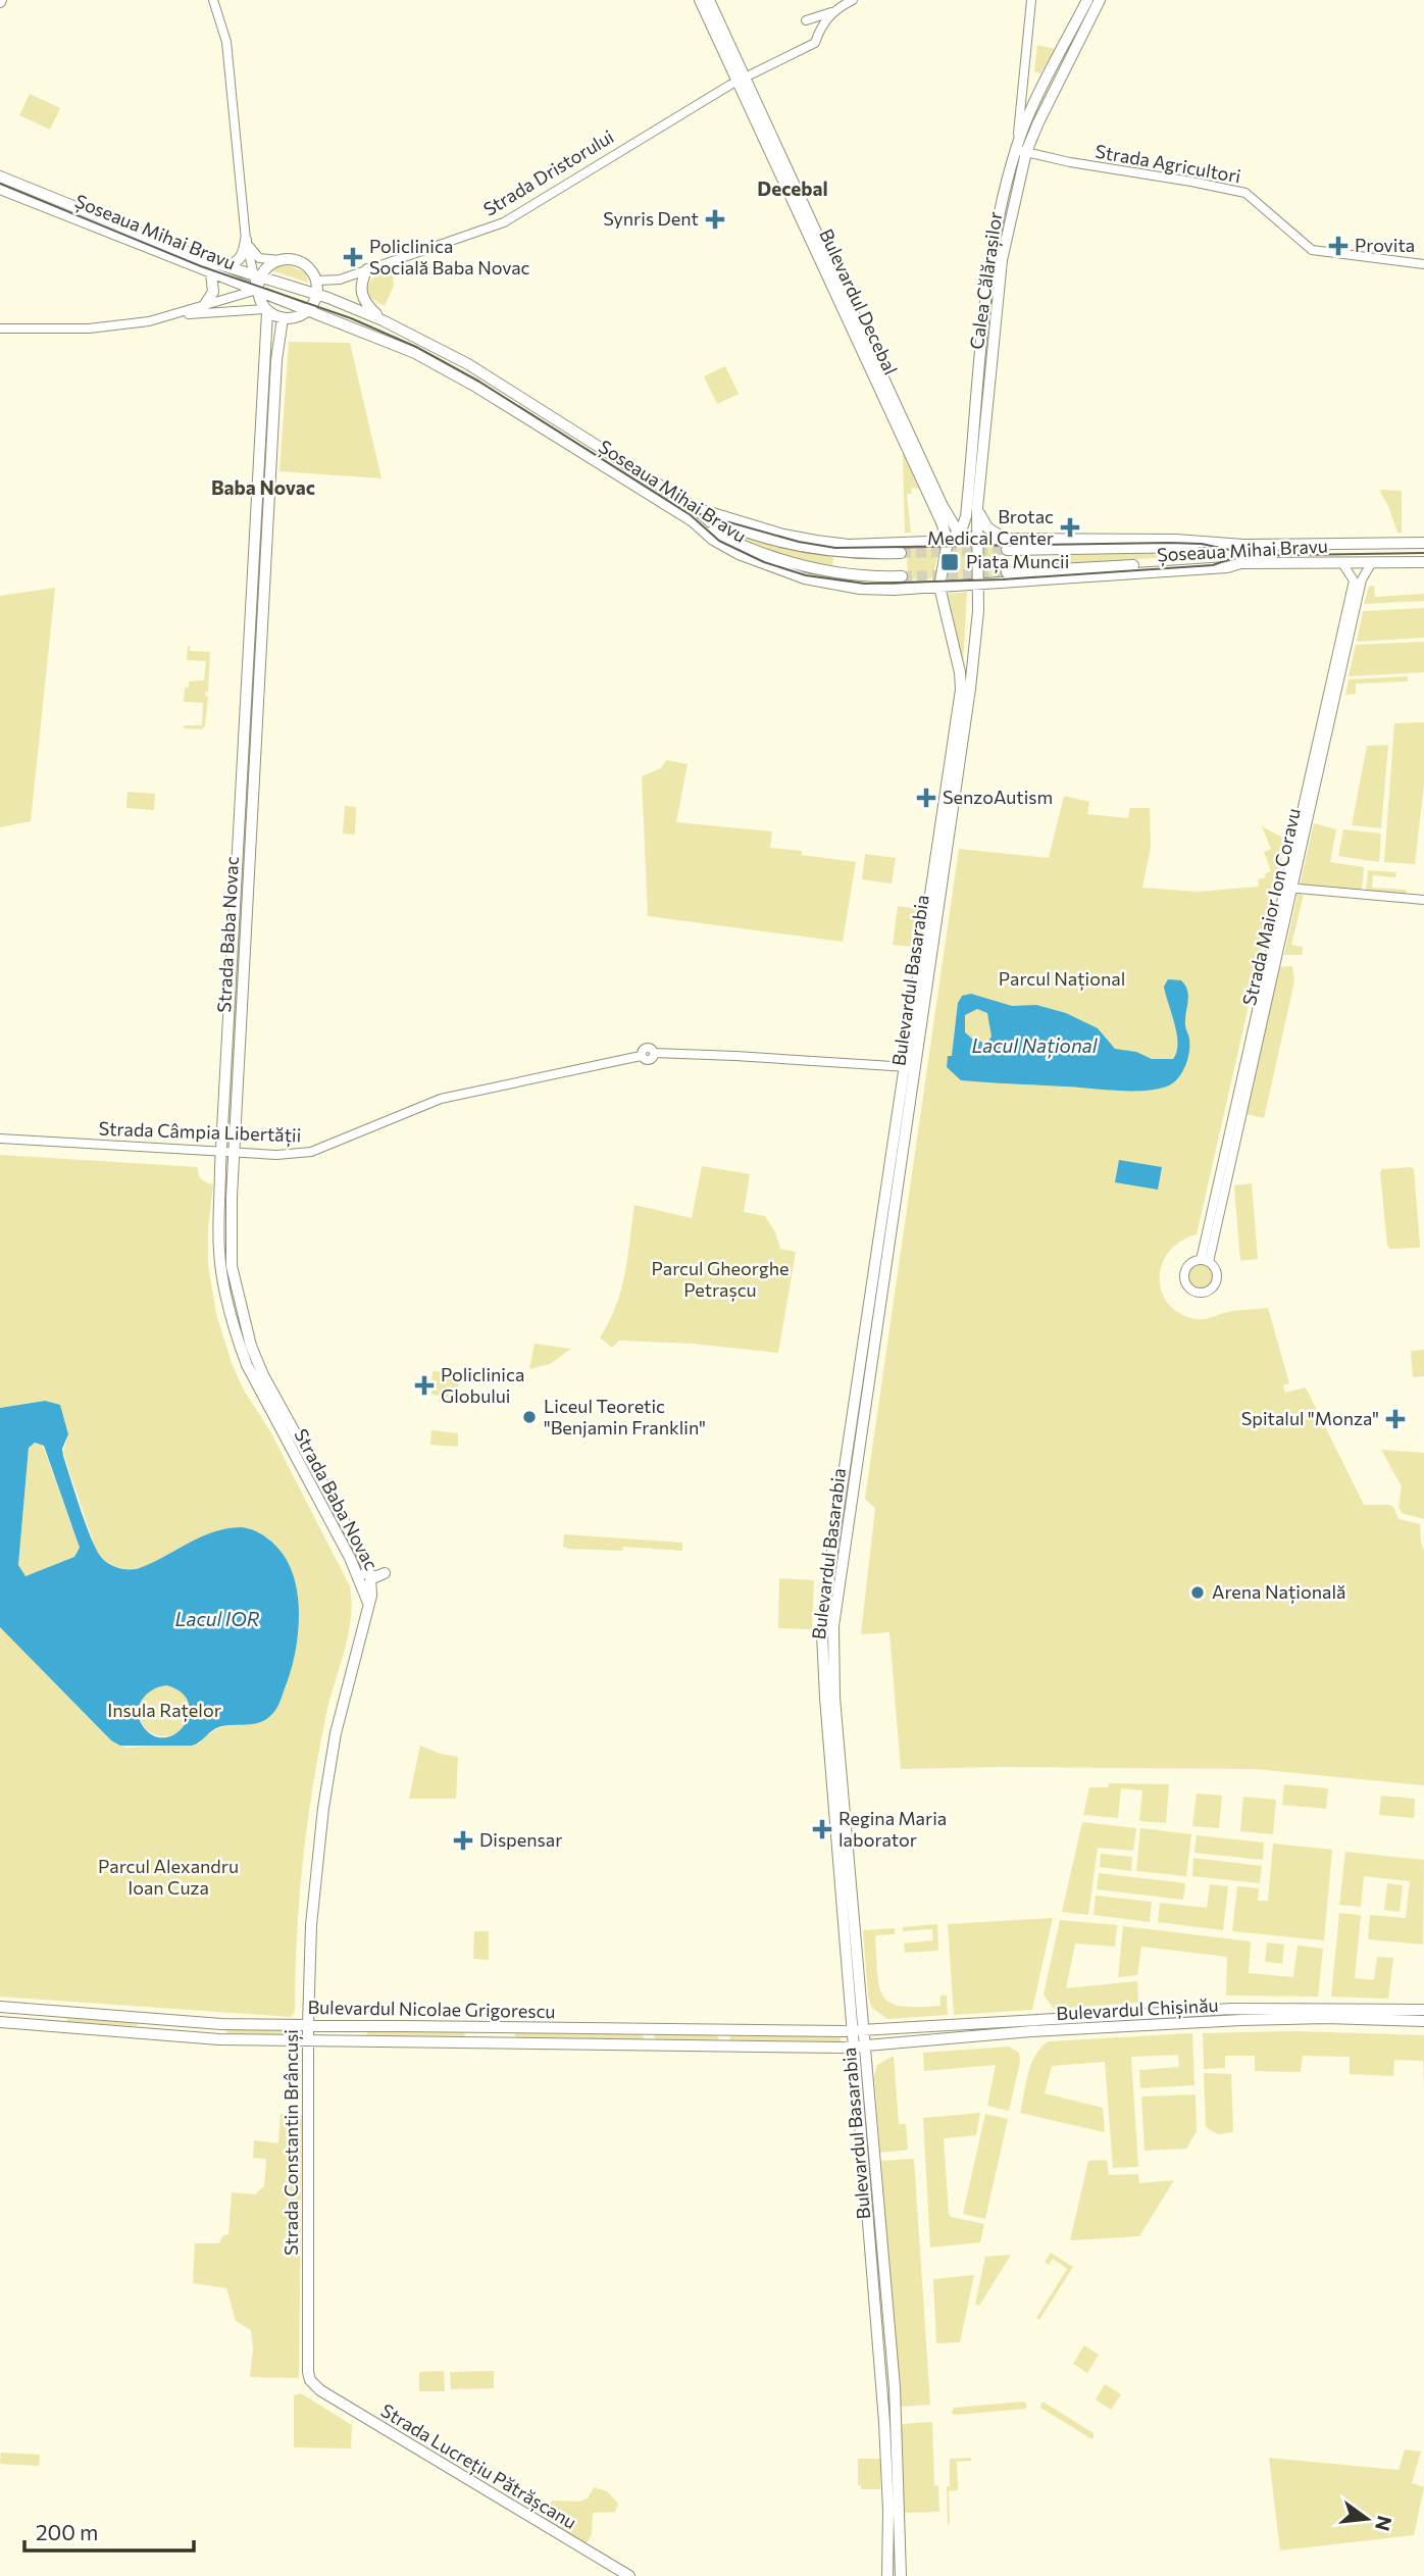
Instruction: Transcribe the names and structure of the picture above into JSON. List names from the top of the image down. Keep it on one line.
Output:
{"streets":{"main road":["Șoseaua Mihai Bravu","Calea Călărașilor","Bulevardul Decebal","Strada Baba Novac","Bulevardul Basarabia","Bulevardul Nicolae Grigorescu","Bulevardul Chișinău","Strada Constantin Brâncuși","Strada Lucrețiu Pătrășcanu"],"street":["Strada Agricultori","Strada Dristorului","Strada Maior Ion Coravu","Strada Câmpia Libertății"]},"crossings":[["Strada Agricultori","Calea Călărașilor"],["Strada Dristorului","Bulevardul Decebal"],["Șoseaua Mihai Bravu","Calea Călărașilor"],["Șoseaua Mihai Bravu","Bulevardul Decebal"],["Șoseaua Mihai Bravu","Strada Maior Ion Coravu"],["Șoseaua Mihai Bravu","Bulevardul Basarabia"],["Calea Călărașilor","Bulevardul Decebal"],["Strada Baba Novac","Strada Câmpia Libertății"],["Strada Baba Novac","Strada Constantin Brâncuși"],["Bulevardul Basarabia","Strada Câmpia Libertății"],["Bulevardul Basarabia","Bulevardul Nicolae Grigorescu"],["Bulevardul Basarabia","Bulevardul Chișinău"],["Bulevardul Nicolae Grigorescu","Bulevardul Chișinău"],["Bulevardul Nicolae Grigorescu","Strada Constantin Brâncuși"],["Strada Constantin Brâncuși","Strada Lucrețiu Pătrășcanu"]],"districts":["Decebal","Baba Novac"],"water":["Lacul Național","Lacul IOR"],"parks":["Parcul Național","Parcul Gheorghe Petrașcu","Insula Rațelor","Parcul Alexandru Ioan Cuza"],"places":{"health":["Synris Dent","Provita","Policlinica Socială Baba Novac","Brotac Medical Center","SenzoAutism","Policlinica Globului","Spitalul \"Monza\"","Regina Maria laborator","Dispensar"],"transit":["Piața Muncii"],"other":["Liceul Teoretic \"Benjamin Franklin\"","Arena Națională"]},"scale_bar":"200 m","north":"right"}
